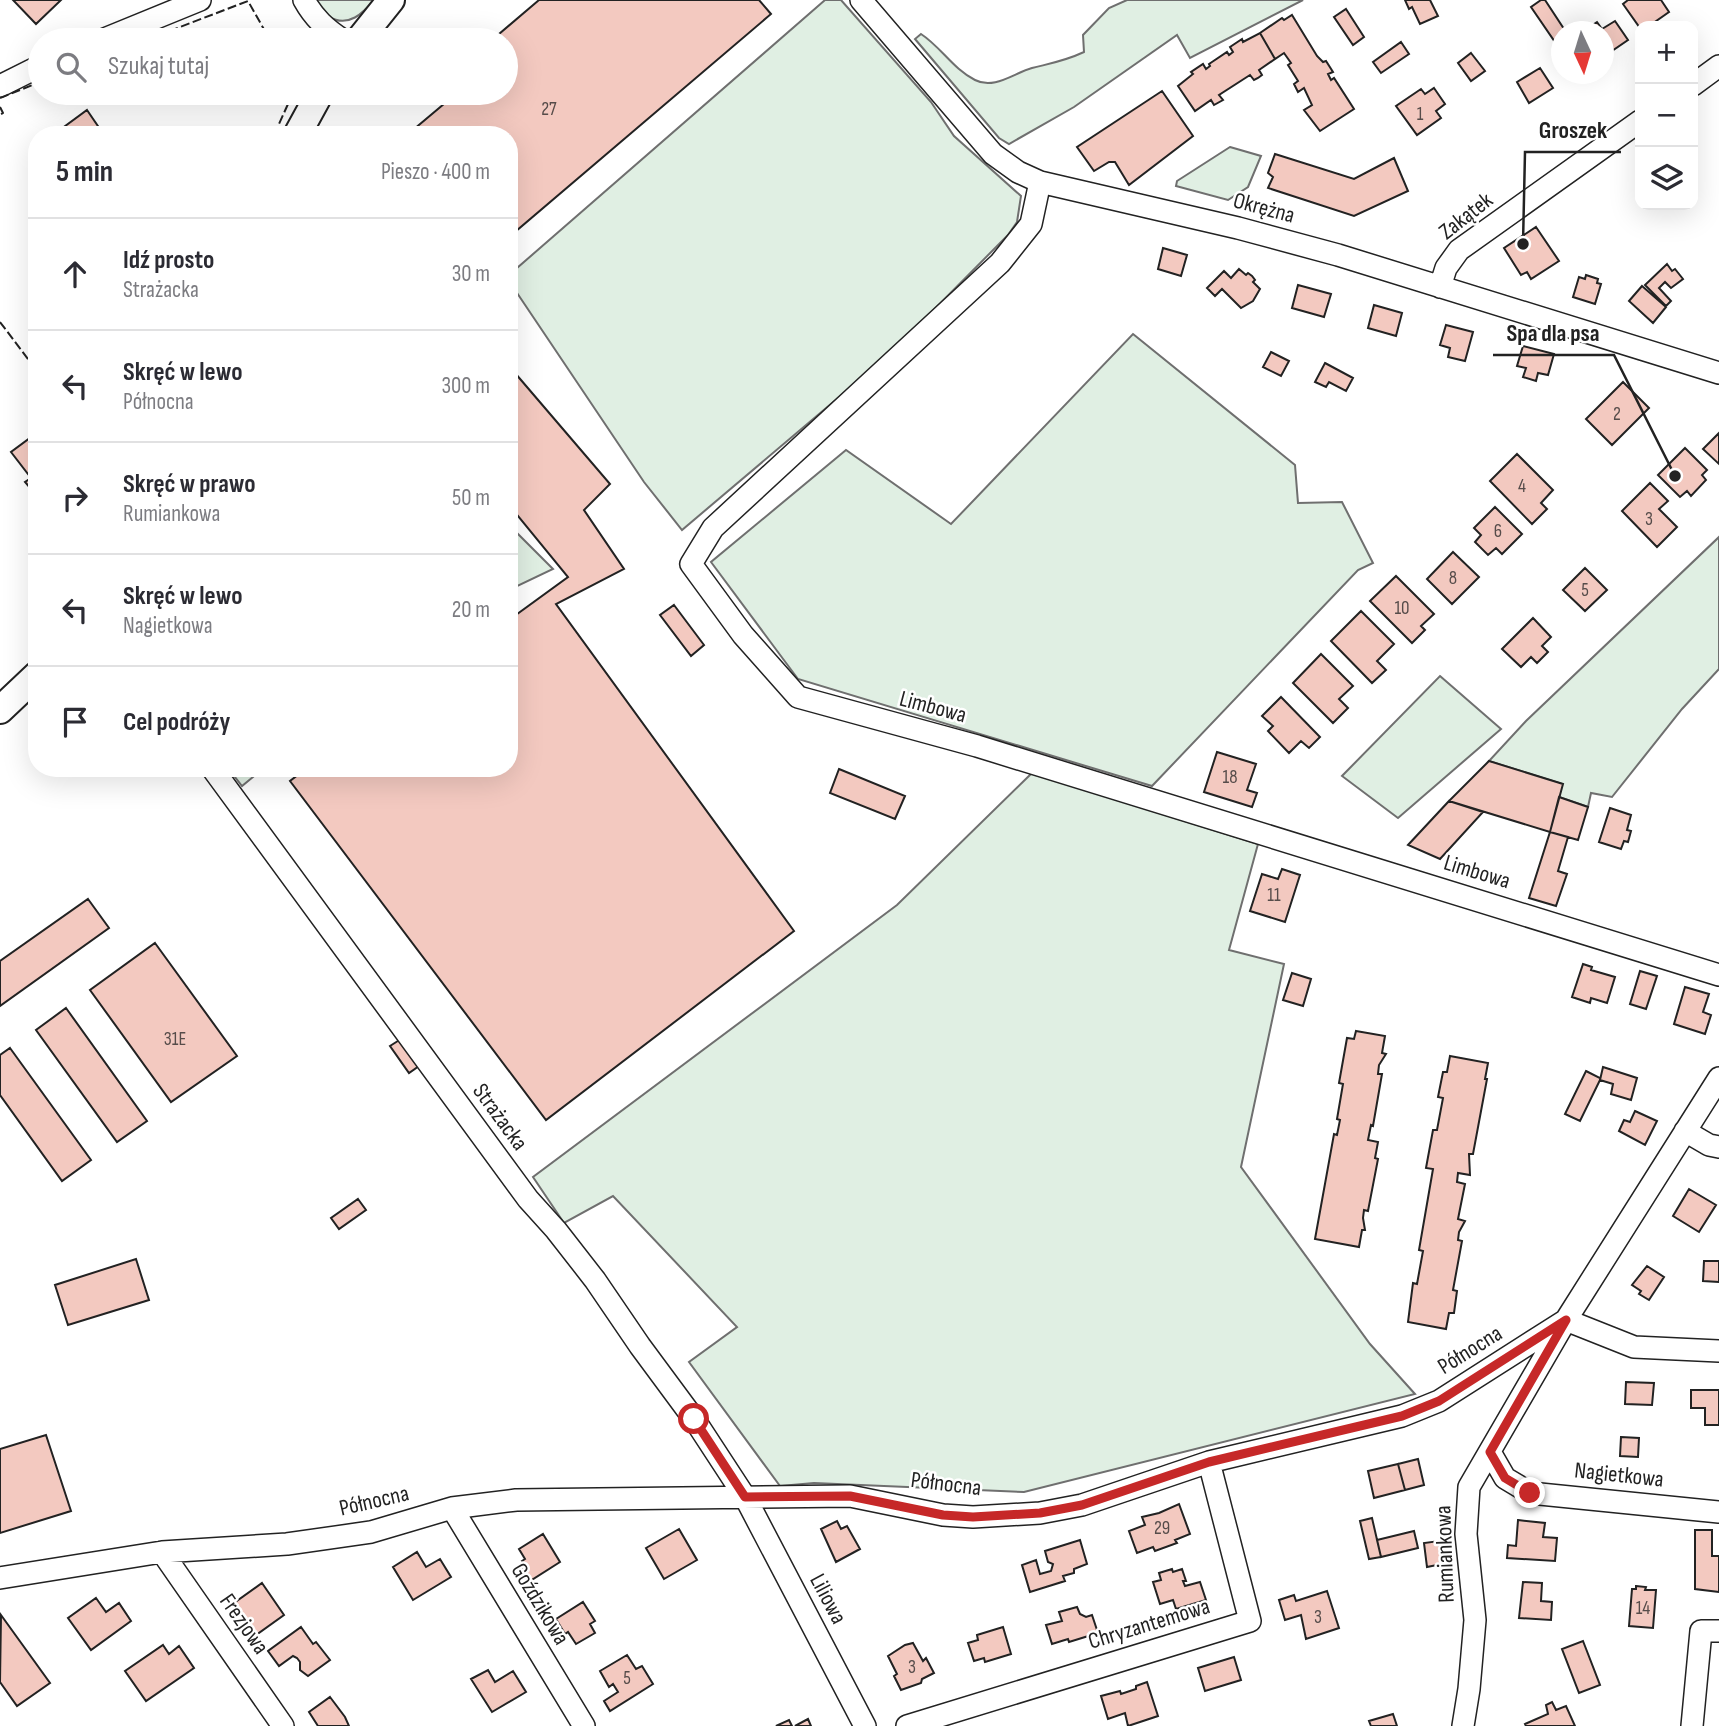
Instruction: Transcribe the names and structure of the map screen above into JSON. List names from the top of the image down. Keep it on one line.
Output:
{"streets":{"street":["Okrężna","Zakątek","Limbowa","Strażacka","Północna","Nagietkowa","Rumiankowa","Liliowa","Goździkowa","Frezjowa","Chryzantemowa"]},"crossings":[["Okrężna","Zakątek"],["Okrężna","Limbowa"],["Strażacka","Północna"],["Strażacka","Liliowa"],["Północna","Rumiankowa"],["Północna","Liliowa"],["Północna","Goździkowa"],["Północna","Frezjowa"],["Północna","Chryzantemowa"],["Nagietkowa","Rumiankowa"]],"places":["Groszek","Spa dla psa"],"house_numbers":["27","1","2","4","3","6","8","5","10","18","11","31E","29","14","3","3","5"],"north":"bottom","page":{"map_buttons":["+","−"],"search":"Szukaj tutaj","heading":["5 min","Pieszo · 400 m"],"list":[["Idź prosto","Strażacka","30 m"],["Skręć w lewo","Północna","300 m"],["Skręć w prawo","Rumiankowa","50 m"],["Skręć w lewo","Nagietkowa","20 m"],"Cel podróży"]}}
